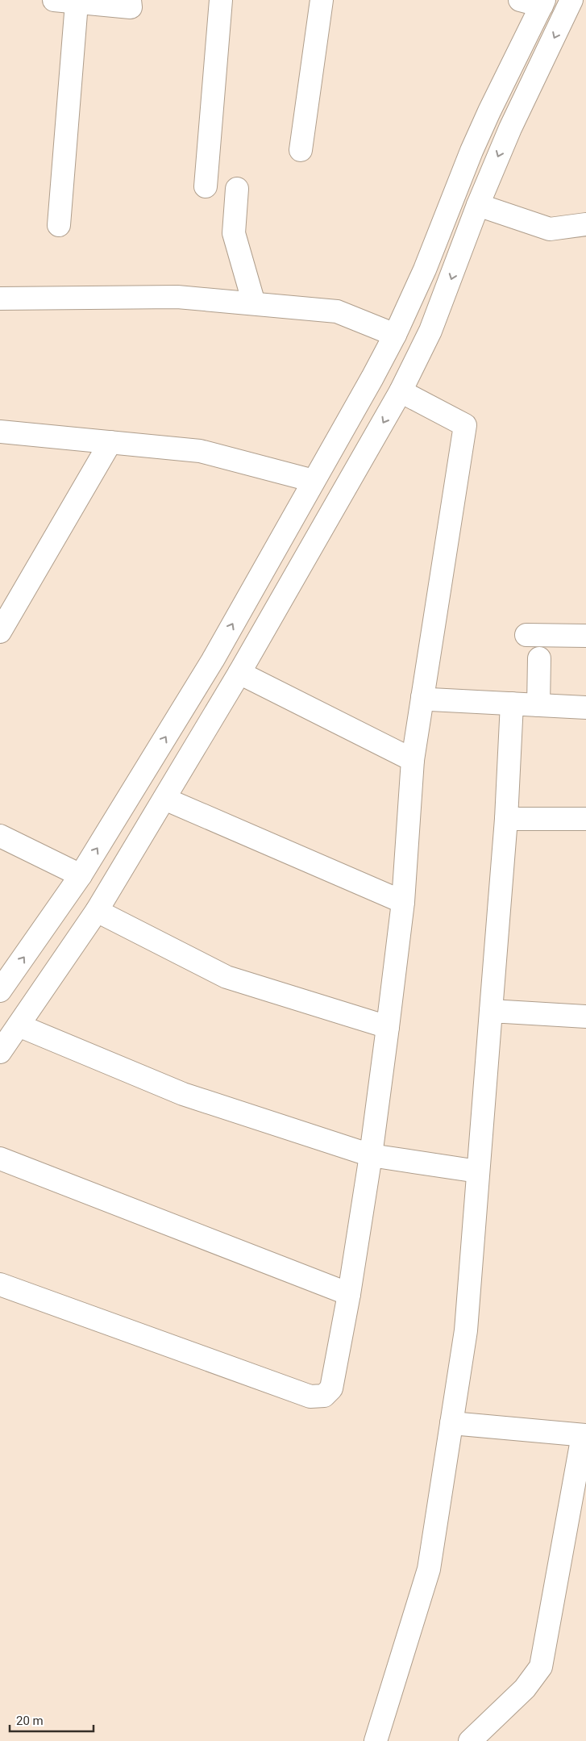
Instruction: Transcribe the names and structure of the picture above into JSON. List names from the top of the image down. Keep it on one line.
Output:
{"scale_bar":"20 m"}
